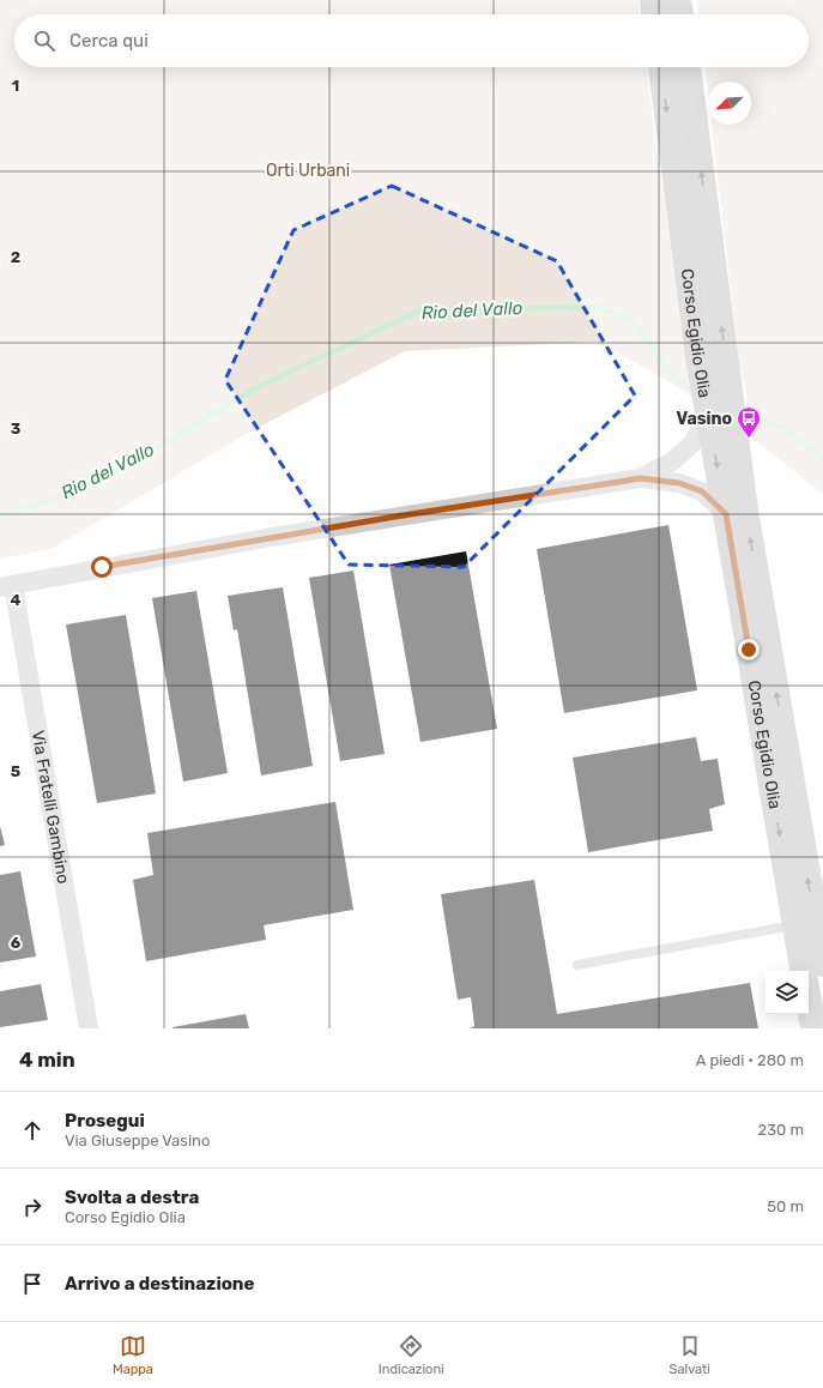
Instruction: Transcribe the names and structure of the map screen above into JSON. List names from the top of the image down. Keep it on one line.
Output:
{"streets":{"street":["Corso Egidio Olia","Via Fratelli Gambino"]},"water":["Rio del Vallo"],"parks":["Orti Urbani"],"places":{"bus stop":["Vasino"]},"north":"bottom left","page":{"search":"Cerca qui","heading":["4 min","A piedi · 280 m"],"list":[["Prosegui","Via Giuseppe Vasino","230 m"],["Svolta a destra","Corso Egidio Olia","50 m"],"Arrivo a destinazione"],"nav":["Mappa","Indicazioni","Salvati"]},"grid":{"rows":["1","2","3","4","5","6"]}}
